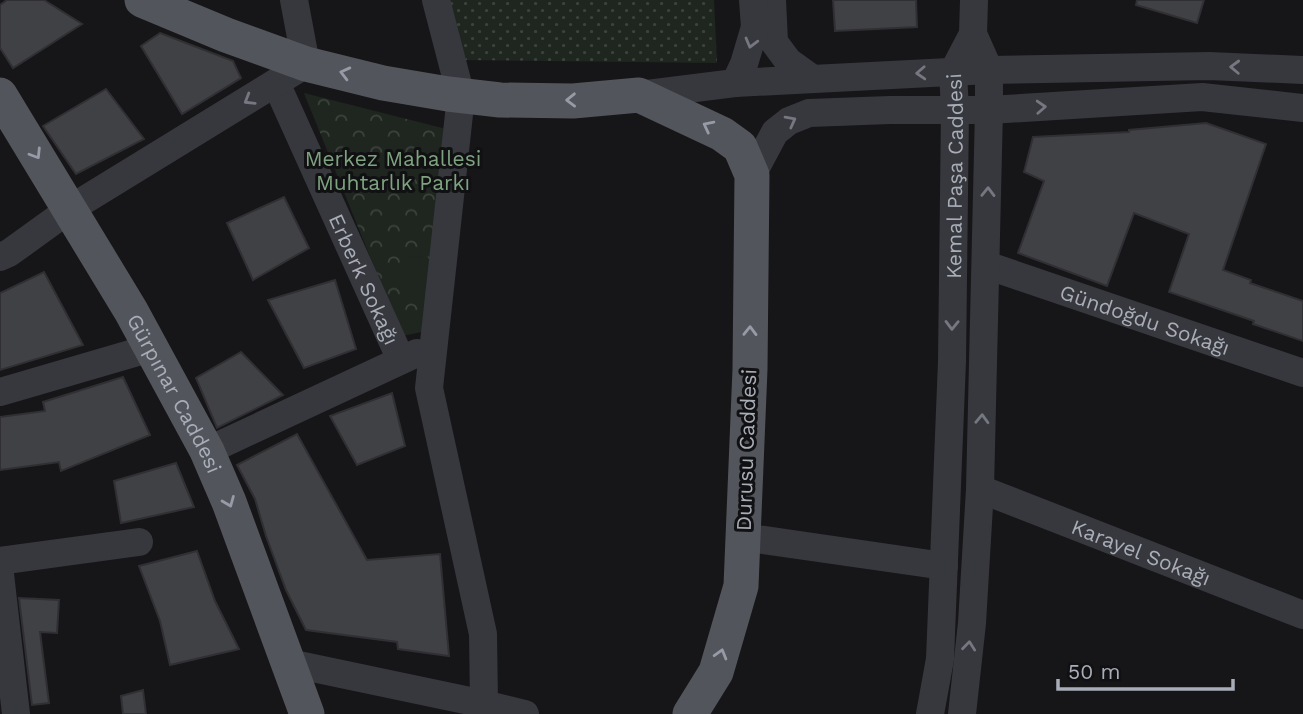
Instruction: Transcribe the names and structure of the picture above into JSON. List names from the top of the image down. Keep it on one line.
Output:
{"streets":{"main road":["Gürpınar Caddesi","Durusu Caddesi"],"street":["Kemal Paşa Caddesi","Erberk Sokağı","Gündoğdu Sokağı","Karayel Sokağı"]},"crossings":[["Kemal Paşa Caddesi","Gündoğdu Sokağı"],["Kemal Paşa Caddesi","Karayel Sokağı"]],"one_way":["Gürpınar Caddesi","Durusu Caddesi"],"parks":["Merkez Mahallesi Muhtarlık Parkı"],"scale_bar":"50 m"}
